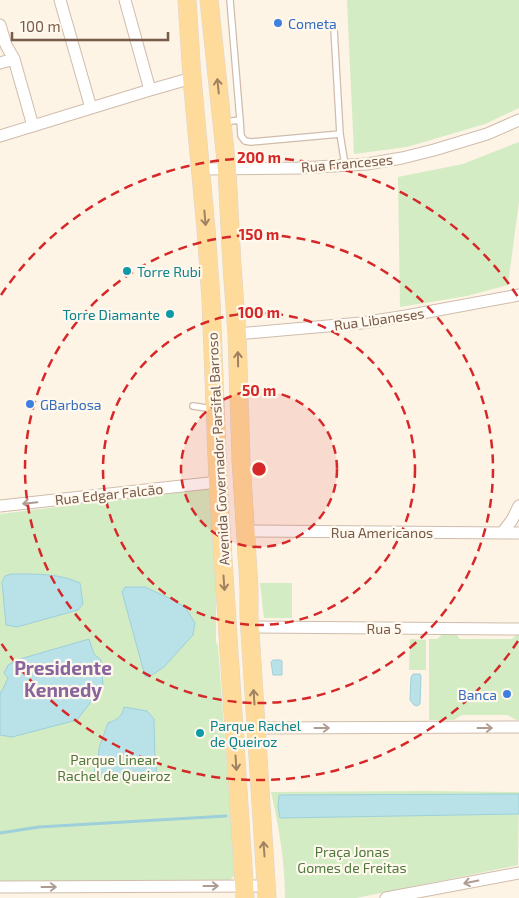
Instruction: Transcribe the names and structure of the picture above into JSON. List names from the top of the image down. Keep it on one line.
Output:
{"streets":{"main road":["Avenida Governador Parsifal Barroso"],"street":["Rua Franceses","Rua Libaneses","Rua Edgar Falcão","Rua Americanos","Rua 5"]},"crossings":[["Rua Franceses","Avenida Governador Parsifal Barroso"],["Rua Libaneses","Avenida Governador Parsifal Barroso"],["Avenida Governador Parsifal Barroso","Rua Edgar Falcão"],["Avenida Governador Parsifal Barroso","Rua Americanos"],["Avenida Governador Parsifal Barroso","Rua 5"]],"one_way":["Rua Edgar Falcão"],"districts":["Presidente Kennedy"],"parks":["Parque Linear Rachel de Queiroz","Praça Jonas Gomes de Freitas"],"places":["Cometa","Torre Rubi","Torre Diamante","GBarbosa","Banca","Parque Rachel de Queiroz"],"scale_bar":"100 m","rings":["200 m","150 m","100 m","50 m"]}
